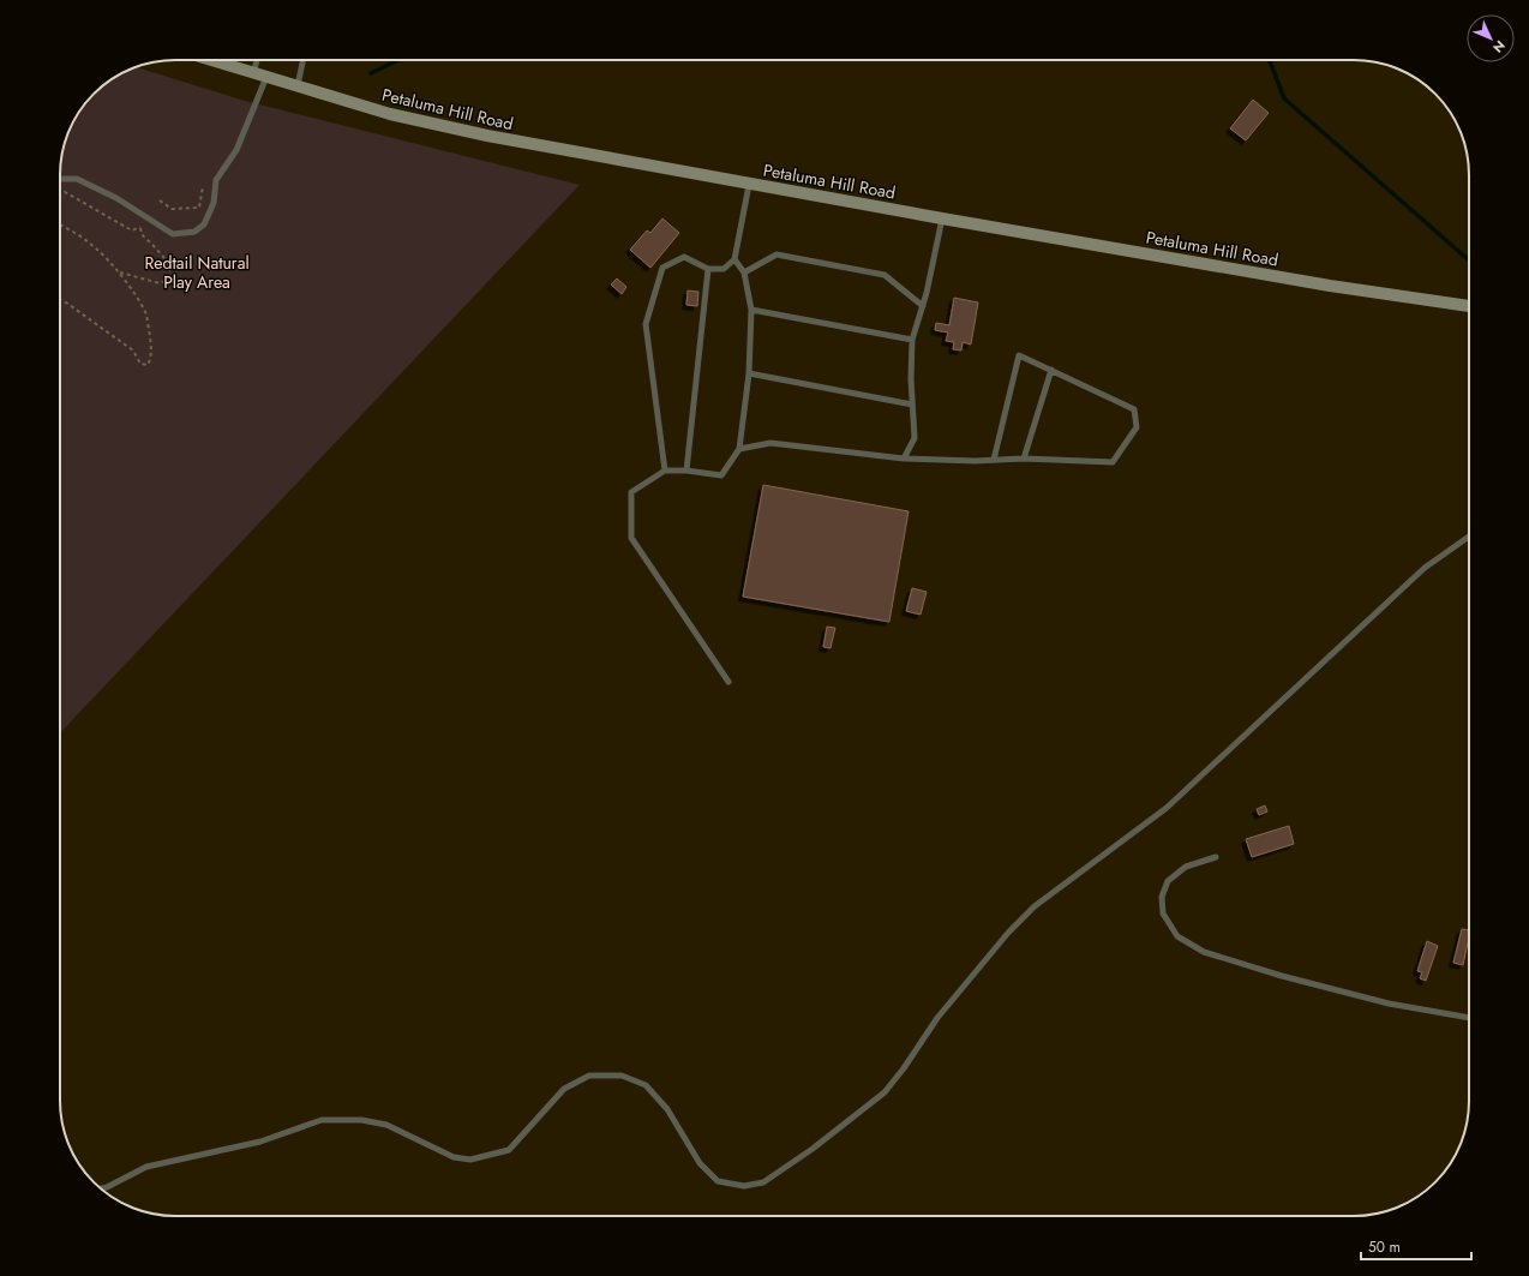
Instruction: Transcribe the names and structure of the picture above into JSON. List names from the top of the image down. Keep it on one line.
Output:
{"streets":{"main road":["Petaluma Hill Road"]},"parks":["Redtail Natural Play Area"],"scale_bar":"50 m","north":"bottom right"}
